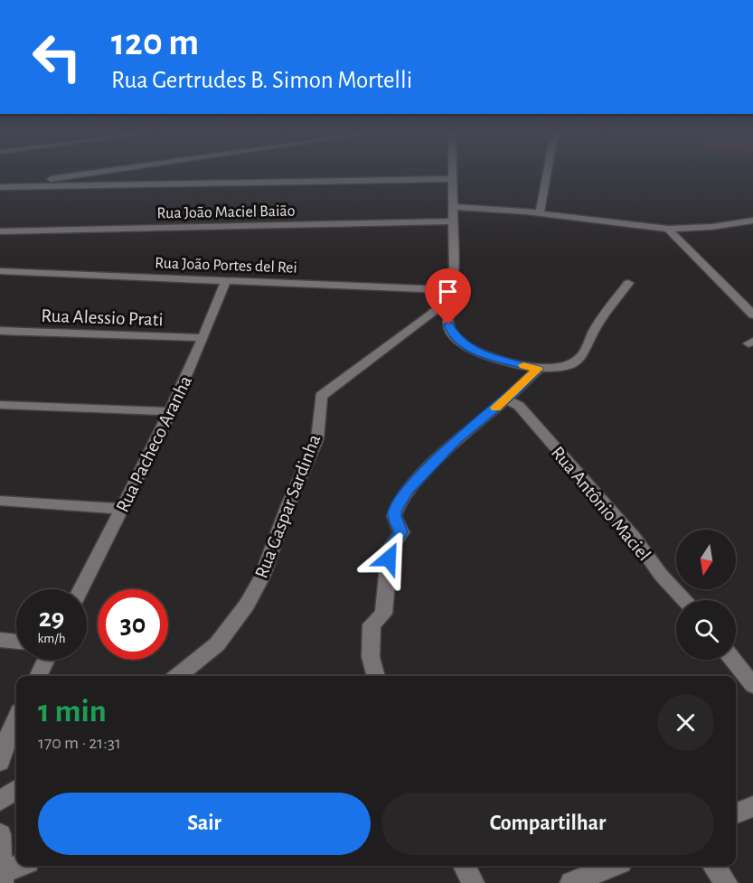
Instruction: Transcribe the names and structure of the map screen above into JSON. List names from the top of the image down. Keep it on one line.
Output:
{"streets":{"street":["Rua João Maciel Baião","Rua João Portes del Rei","Rua Alessio Prati","Rua Pacheco Aranha","Rua Antônio Maciel","Rua Gaspar Sardinha"]},"crossings":[["Rua João Portes del Rei","Rua Pacheco Aranha"],["Rua João Portes del Rei","Rua Gaspar Sardinha"],["Rua Alessio Prati","Rua Pacheco Aranha"]],"north":"bottom","page":{"turn":["120 m","Rua Gertrudes B. Simon Mortelli"],"speed":"29 km/h","limit":"30","heading":["1 min","170 m · 21:31"],"buttons":["Sair","Compartilhar"]}}
